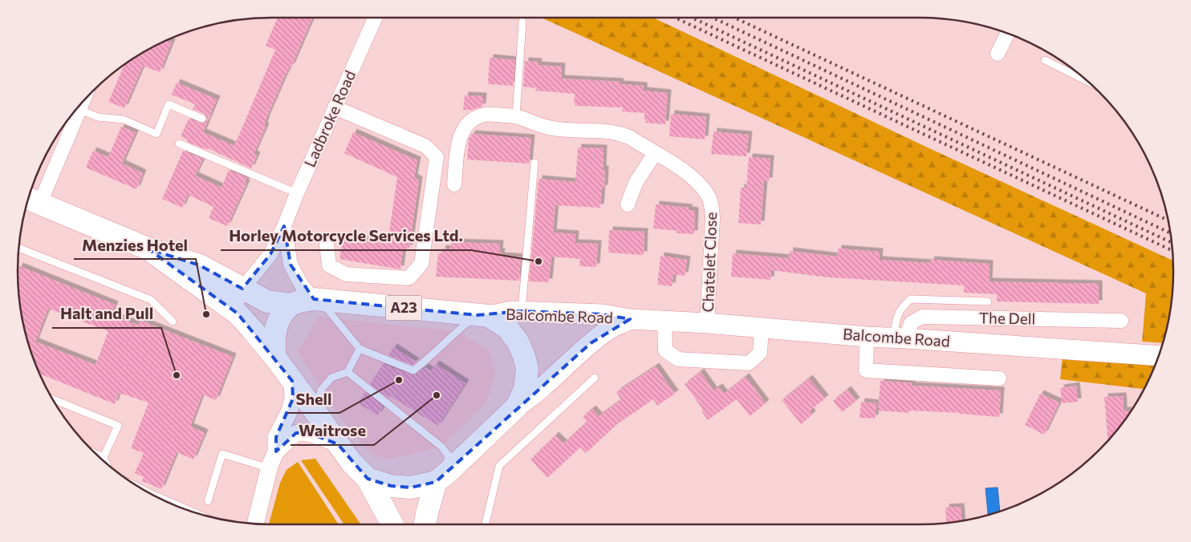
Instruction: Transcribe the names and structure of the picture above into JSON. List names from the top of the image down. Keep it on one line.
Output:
{"streets":{"main road":["A23","Balcombe Road"],"street":["Ladbroke Road","Chatelet Close","The Dell"]},"crossings":[["Ladbroke Road","A23"],["Chatelet Close","Balcombe Road"],["A23","Balcombe Road"],["Balcombe Road","The Dell"]],"places":["Horley Motorcycle Services Ltd.","Menzies Hotel","Halt and Pull","Shell","Waitrose"]}
